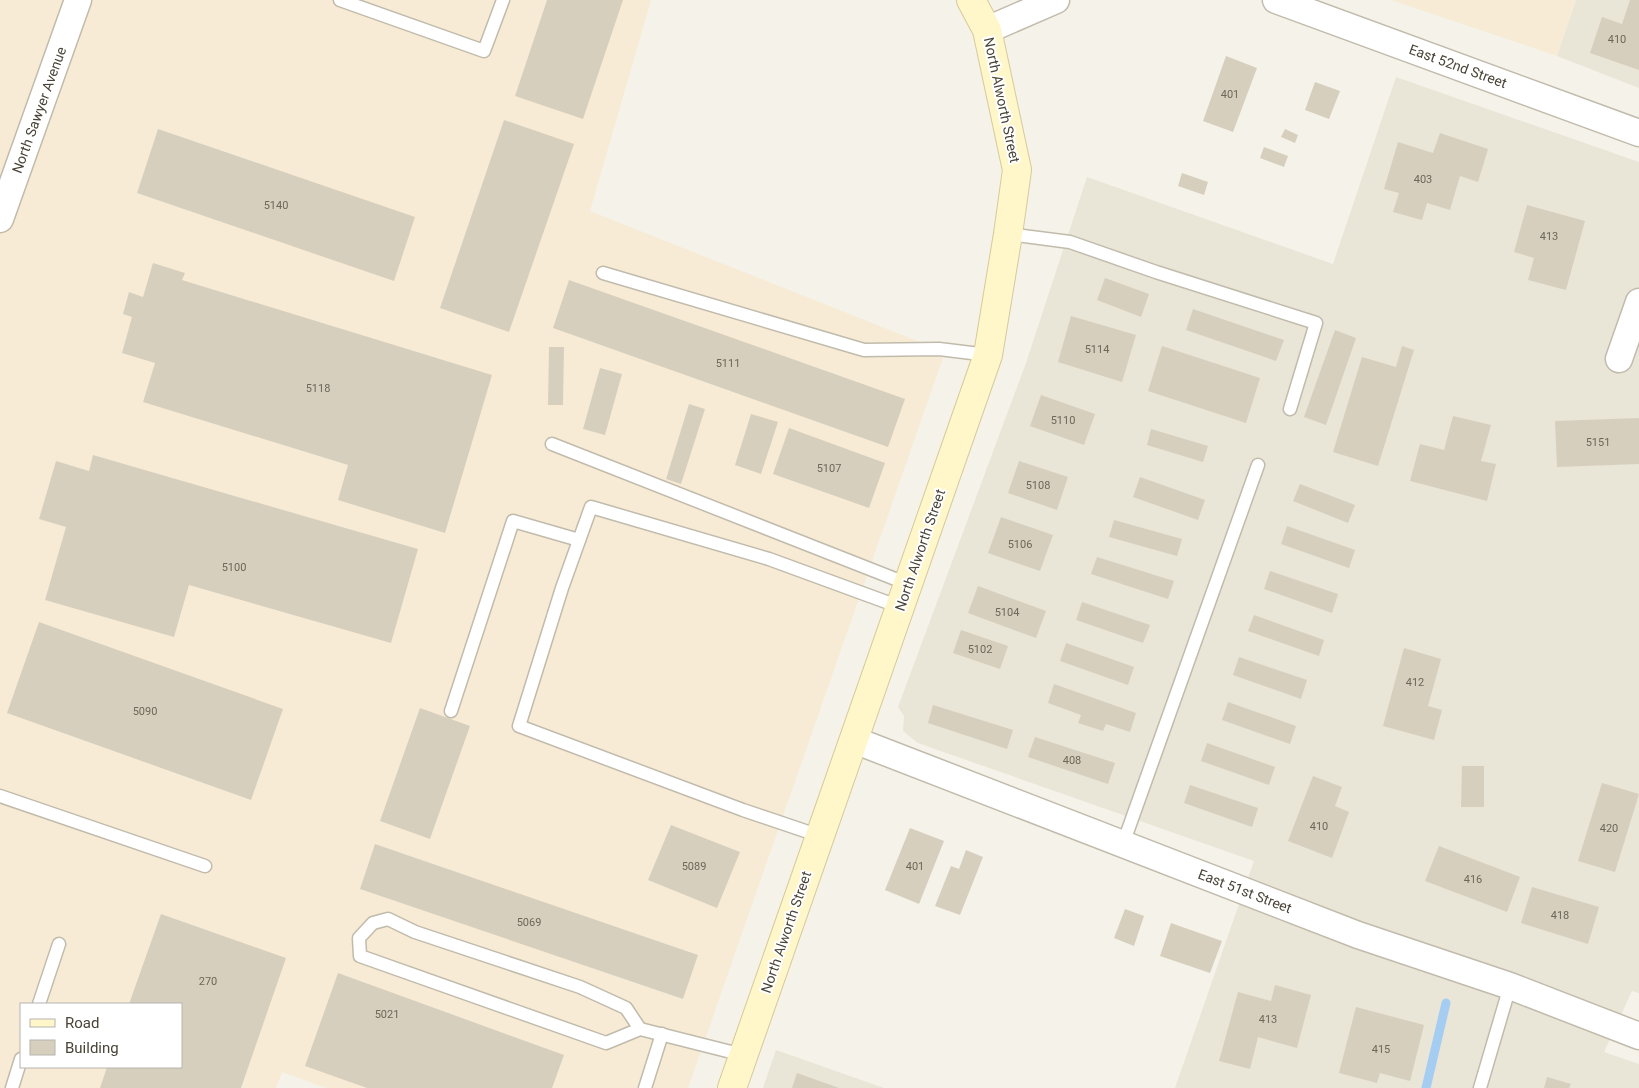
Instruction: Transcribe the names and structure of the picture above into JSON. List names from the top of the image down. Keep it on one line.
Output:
{"streets":{"street":["East 52nd Street","North Alworth Street","North Sawyer Avenue","East 51st Street"]},"crossings":[["North Alworth Street","East 51st Street"]],"house_numbers":["410","401","403","5140","413","5114","5111","5118","5110","5151","5107","5108","5106","5100","5104","5102","412","5090","408","410","420","5089","401","416","418","5069","270","5021","413","415"],"legend":["Road","Building"]}
